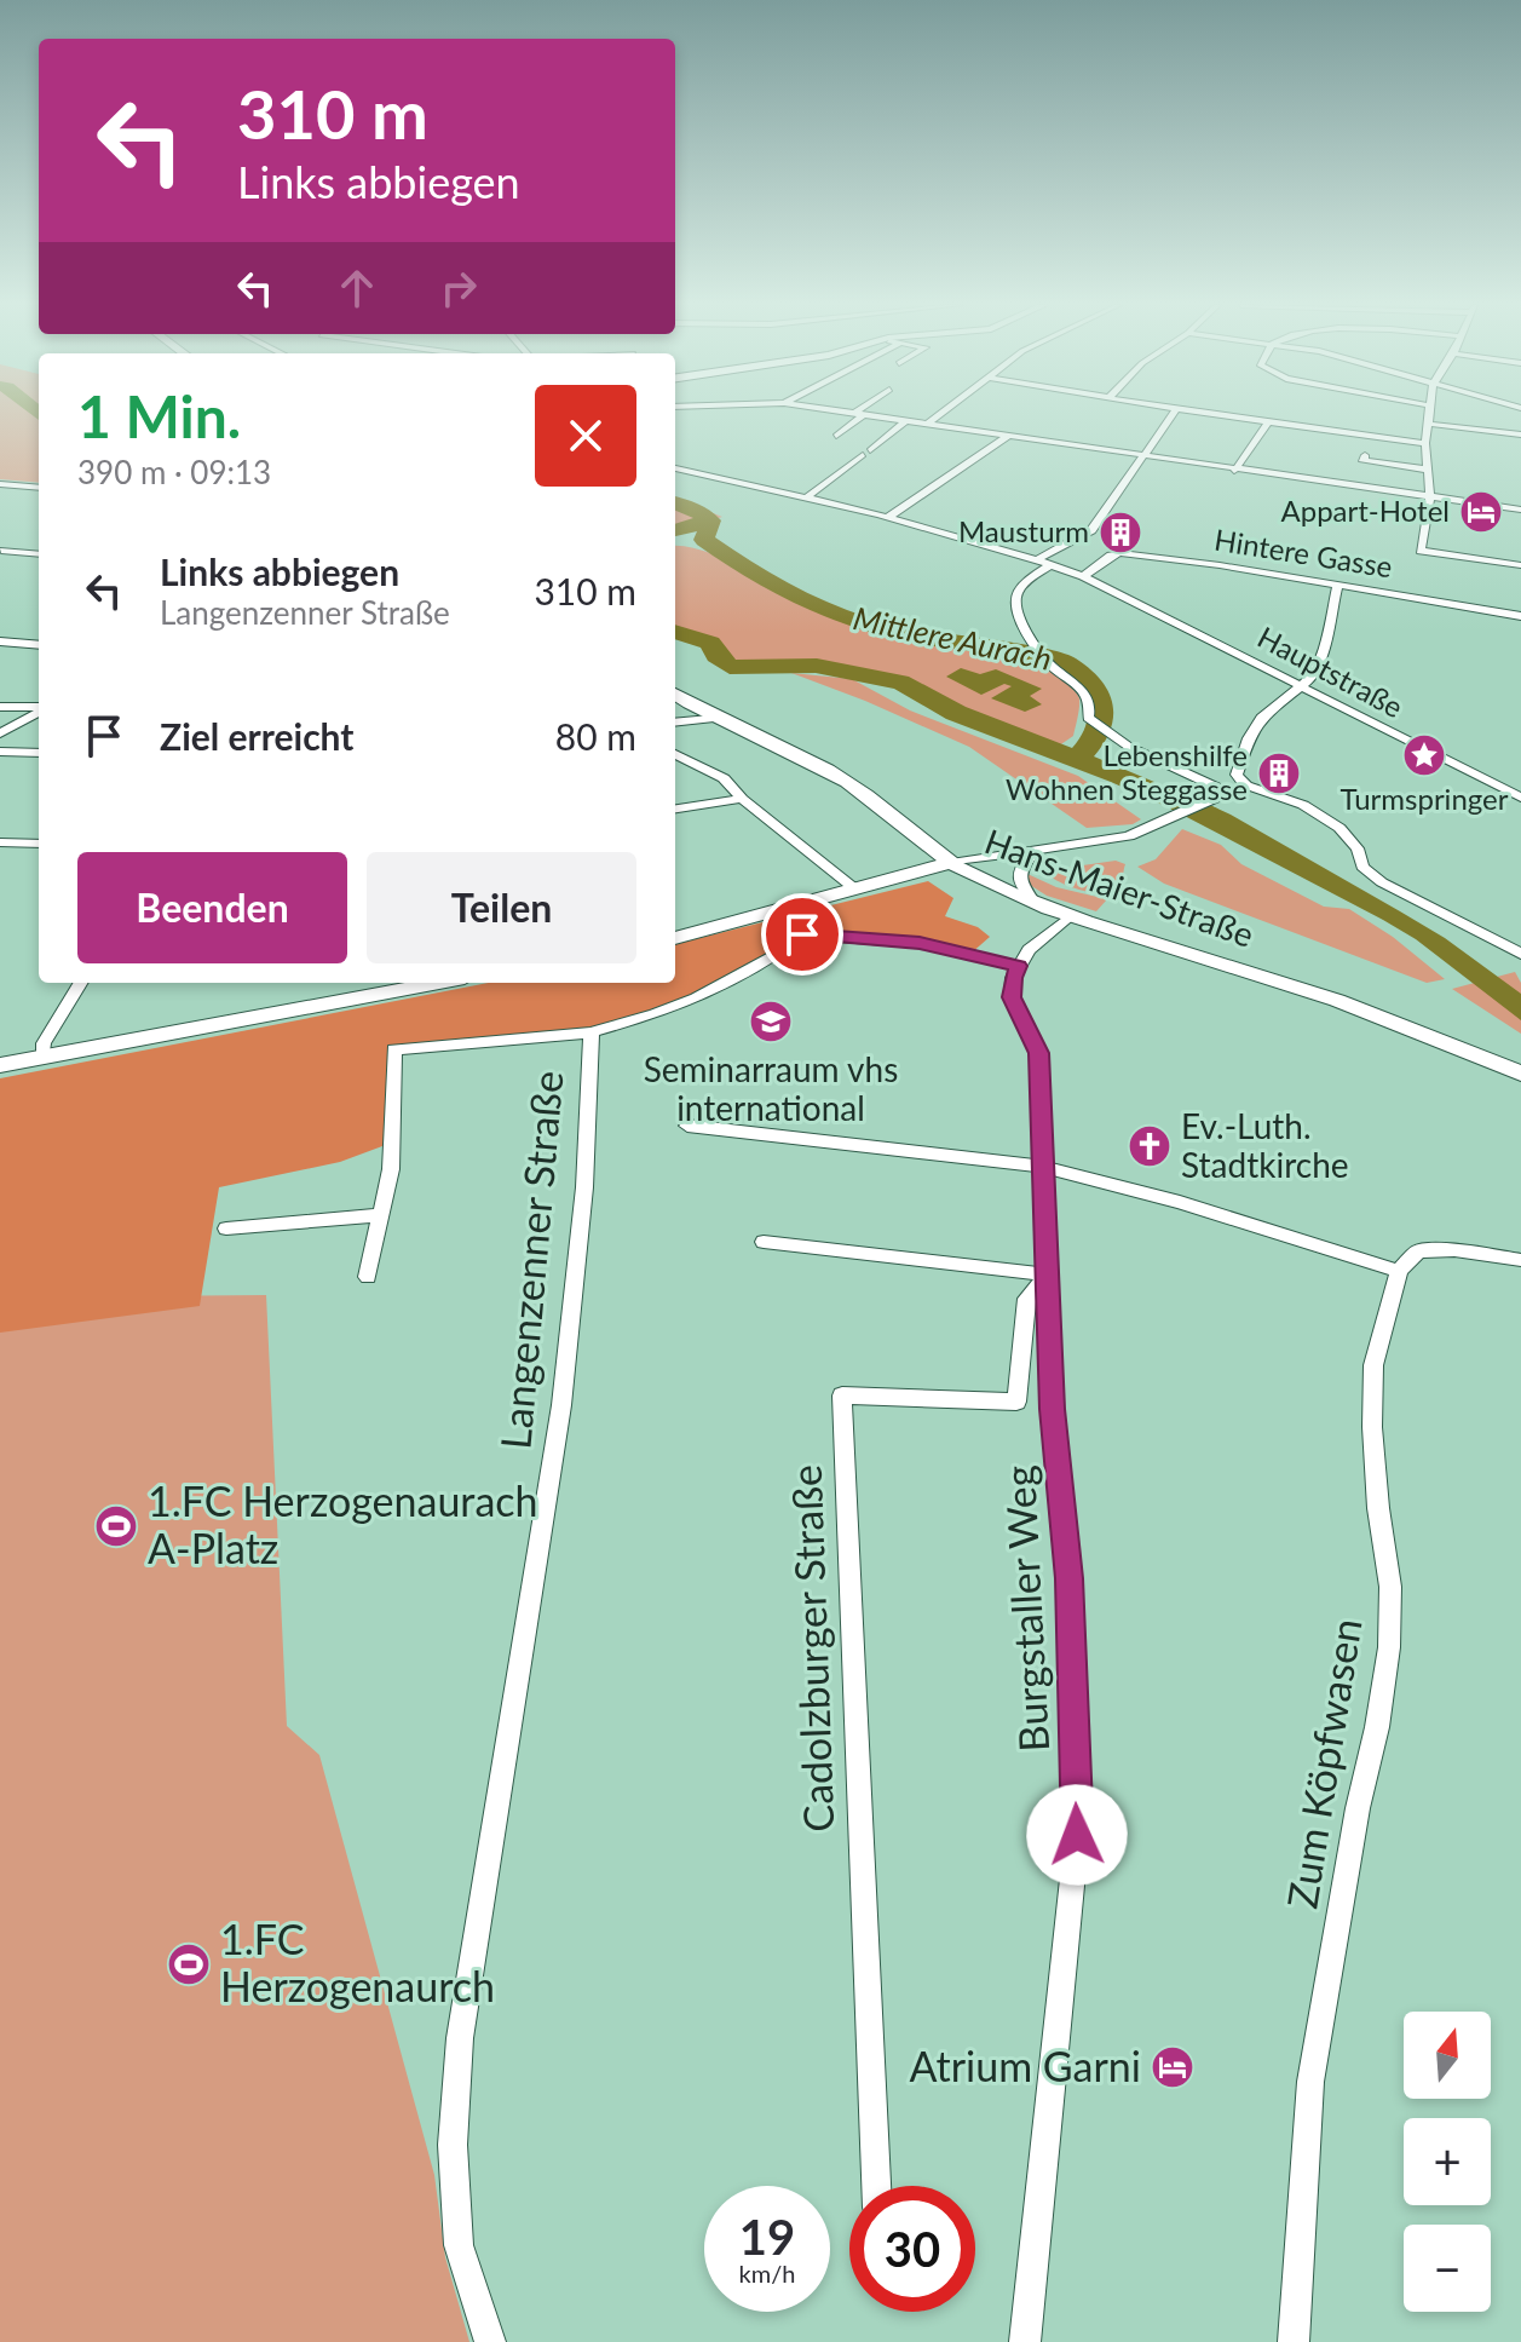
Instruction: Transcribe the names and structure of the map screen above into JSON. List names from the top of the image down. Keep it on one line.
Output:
{"streets":{"street":["Hintere Gasse","Hauptstraße","Hans-Maier-Straße","Langenzenner Straße","Burgstaller Weg","Cadolzburger Straße","Zum Köpfwasen"]},"crossings":[["Hintere Gasse","Hauptstraße"],["Langenzenner Straße","Burgstaller Weg"],["Burgstaller Weg","Cadolzburger Straße"]],"water":["Mittlere Aurach"],"places":{"hotel":["Appart-Hotel","Atrium Garni"],"building":["Mausturm","Lebenshilfe Wohnen Steggasse"],"place":["Turmspringer"],"school or university":["Seminarraum vhs international"],"church":["Ev.-Luth. Stadtkirche"],"sports":["1.FC Herzogenaurach A-Platz","1.FC Herzogenaurch"]},"north":"top","page":{"turn":["310 m","Links abbiegen"],"heading":["1 Min.","390 m · 09:13"],"list":[{"name":"Links abbiegen","note":"Langenzenner Straße","value":"310 m"},{"name":"Ziel erreicht","value":"80 m"}],"buttons":["Beenden","Teilen"],"map_buttons":["+","−"],"speed":"19 km/h","limit":"30"}}
